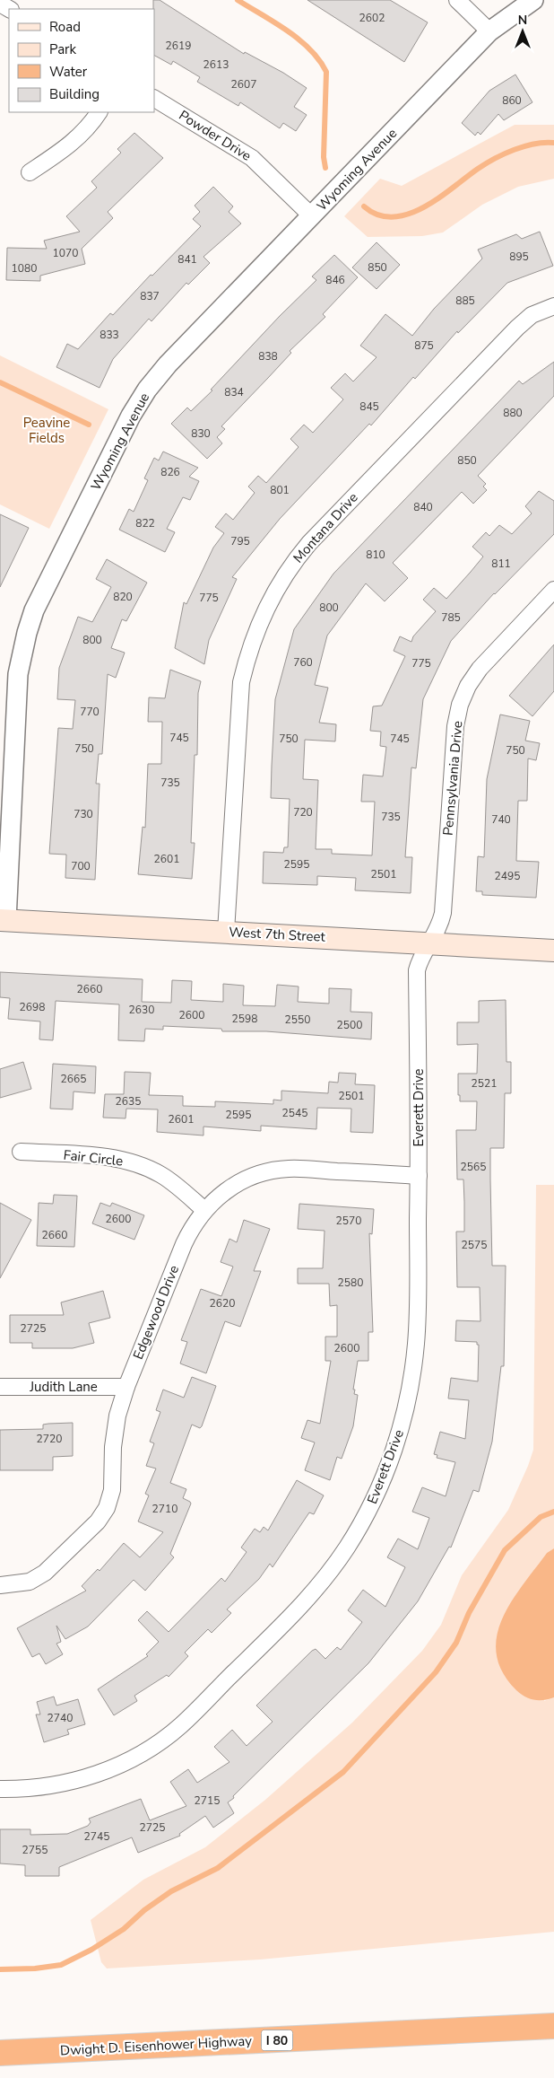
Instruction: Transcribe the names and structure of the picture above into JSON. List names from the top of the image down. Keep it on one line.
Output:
{"streets":{"highway":["I 80","Dwight D. Eisenhower Highway"],"main road":["West 7th Street"],"street":["Powder Drive","Wyoming Avenue","Montana Drive","Pennsylvania Drive","Everett Drive","Fair Circle","Edgewood Drive","Judith Lane"]},"crossings":[["Powder Drive","Wyoming Avenue"],["Wyoming Avenue","West 7th Street"],["Montana Drive","West 7th Street"],["Pennsylvania Drive","West 7th Street"],["Pennsylvania Drive","Everett Drive"],["West 7th Street","Everett Drive"],["Everett Drive","Edgewood Drive"],["Fair Circle","Edgewood Drive"],["Edgewood Drive","Judith Lane"]],"parks":["Peavine Fields"],"house_numbers":["2602","2619","2613","2607","860","1070","895","841","850","1080","846","837","885","833","875","838","834","845","880","830","850","826","801","840","822","795","810","811","820","775","800","785","800","760","775","770","745","750","745","750","750","735","720","730","735","740","2601","2595","700","2501","2495","2660","2698","2630","2600","2598","2550","2500","2665","2521","2501","2635","2545","2595","2601","2565","2600","2570","2660","2575","2580","2620","2725","2600","2720","2710","2740","2715","2725","2745","2755"],"legend":["Road","Park","Water","Building"],"north":"top"}
